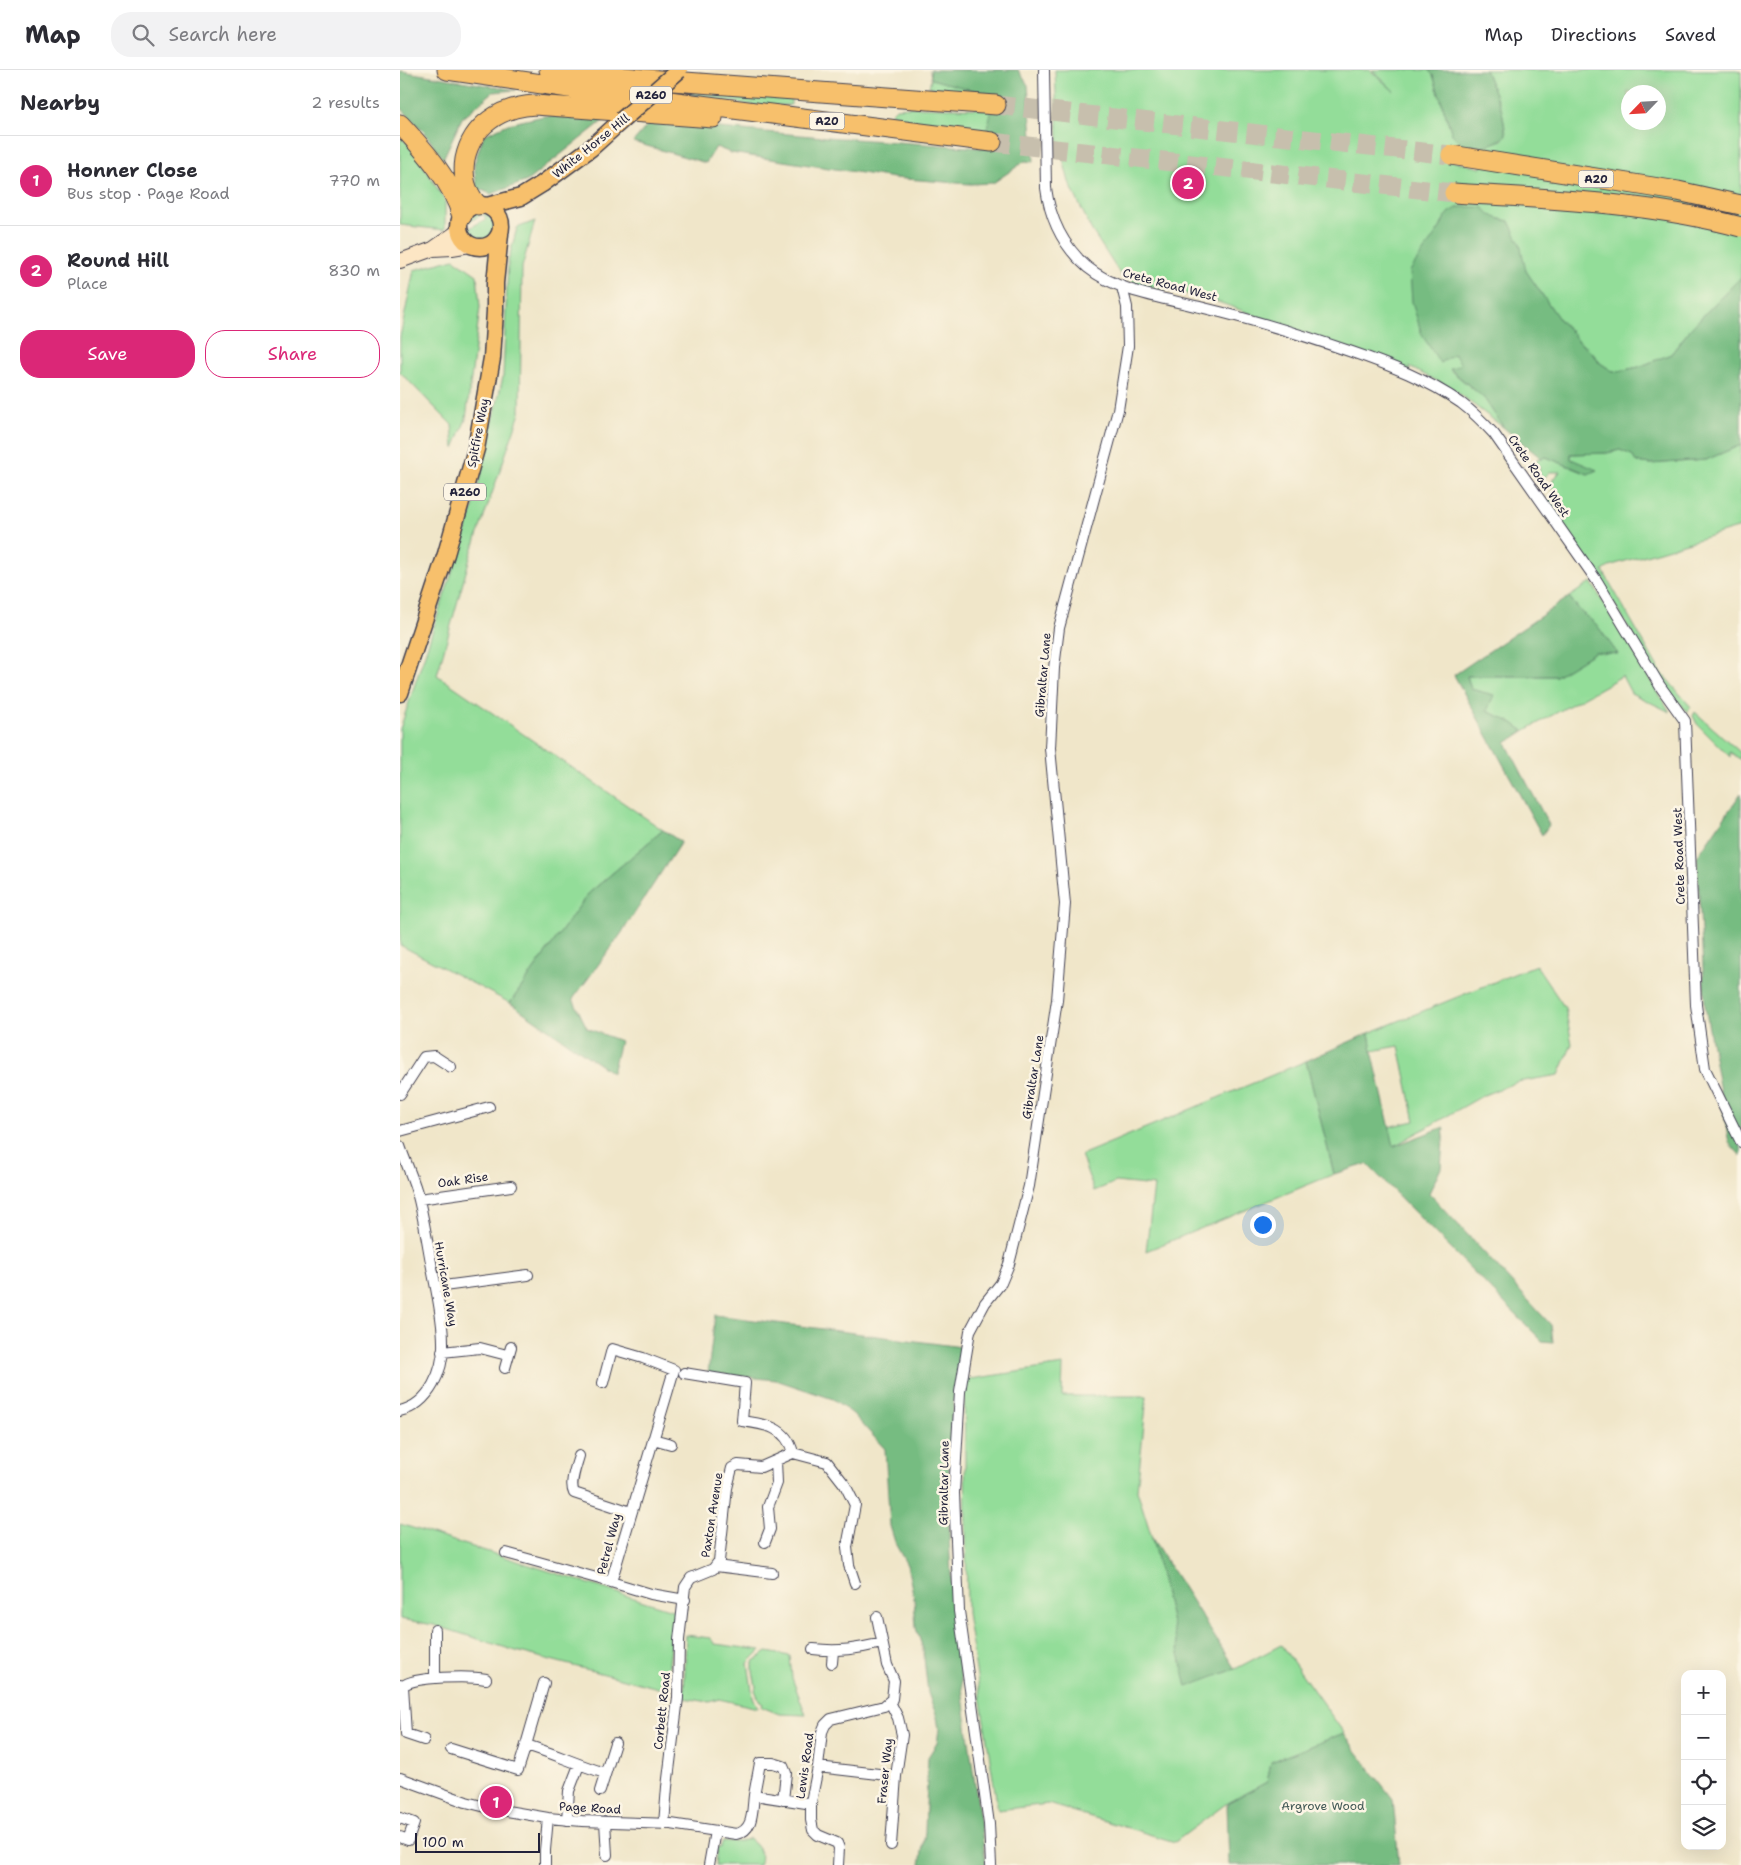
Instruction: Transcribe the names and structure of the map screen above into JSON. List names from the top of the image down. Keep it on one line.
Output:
{"streets":{"highway":["A20"],"main road":["A260","White Horse Hill","Spitfire Way"],"street":["Crete Road West","Gibraltar Lane","Oak Rise","Hurricane Way","Paxton Avenue","Petrel Way","Corbett Road","Lewis Road","Fraser Way","Page Road"]},"crossings":[["White Horse Hill","Spitfire Way"],["Crete Road West","Gibraltar Lane"],["Oak Rise","Hurricane Way"],["Paxton Avenue","Petrel Way"],["Paxton Avenue","Corbett Road"],["Petrel Way","Corbett Road"],["Corbett Road","Page Road"],["Lewis Road","Fraser Way"]],"parks":["Argrove Wood"],"scale_bar":"100 m","north":"bottom left","page":{"header":"Map","search":"Search here","nav":["Map","Directions","Saved"],"heading":["Nearby","2 results"],"list":[{"mark":"1","name":"Honner Close","note":"Bus stop · Page Road","value":"770 m"},{"mark":"2","name":"Round Hill","note":"Place","value":"830 m"}],"pins":["2","1"],"buttons":["Save","Share"],"map_buttons":["+","−"],"scale":"100 m"}}
